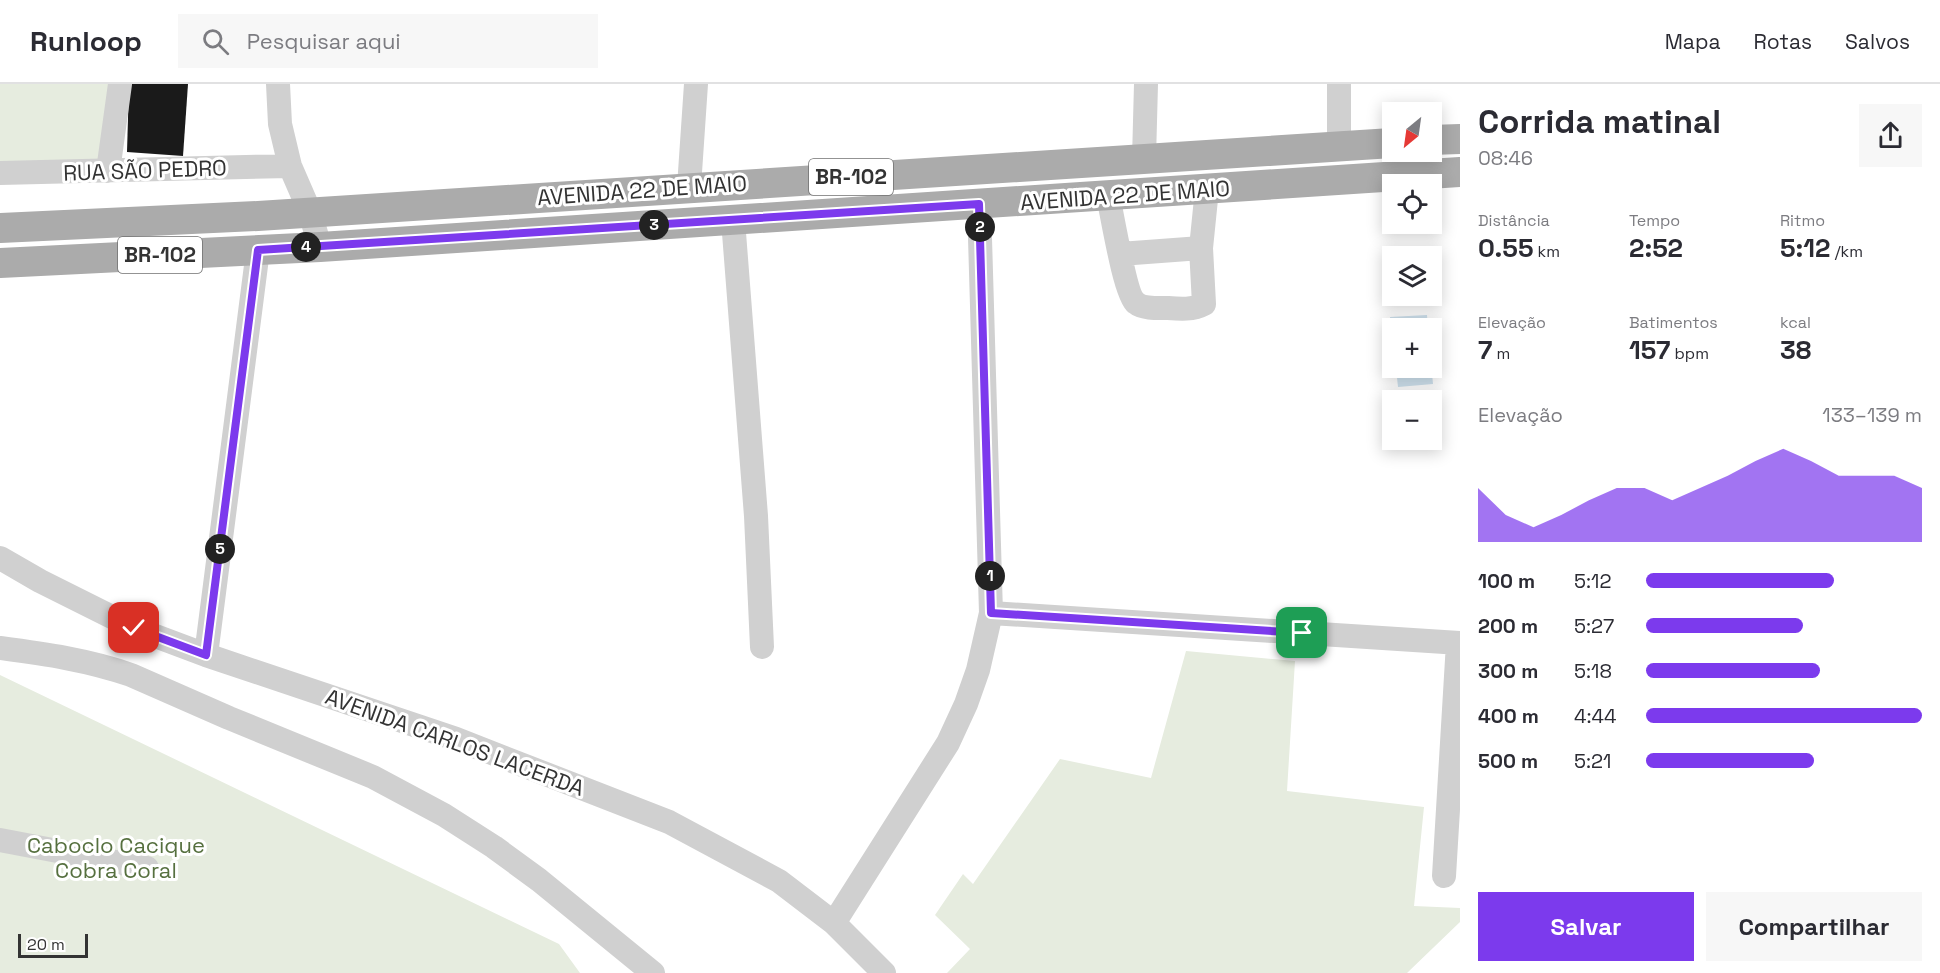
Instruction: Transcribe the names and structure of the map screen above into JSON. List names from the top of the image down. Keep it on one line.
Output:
{"streets":{"main road":["BR-102","AVENIDA 22 DE MAIO"],"street":["RUA SÃO PEDRO","AVENIDA CARLOS LACERDA"]},"parks":["Caboclo Cacique Cobra Coral"],"scale_bar":"20 m","north":"bottom left","page":{"header":"Runloop","search":"Pesquisar aqui","nav":["Mapa","Rotas","Salvos"],"heading":["Corrida matinal","08:46"],"map_buttons":["+","−"],"stats":[["Distância","0.55 km"],["Tempo","2:52"],["Ritmo","5:12 /km"],["Elevação","7 m"],["Batimentos","157 bpm"],["kcal","38"]],"pins":["3","2","4","5","1"],"chart":["Elevação","133–139 m"],"list":[{"name":"100 m","note":"5:12"},{"name":"200 m","note":"5:27"},{"name":"300 m","note":"5:18"},{"name":"400 m","note":"4:44"},{"name":"500 m","note":"5:21"}],"buttons":["Salvar","Compartilhar"],"scale":"20 m"}}
